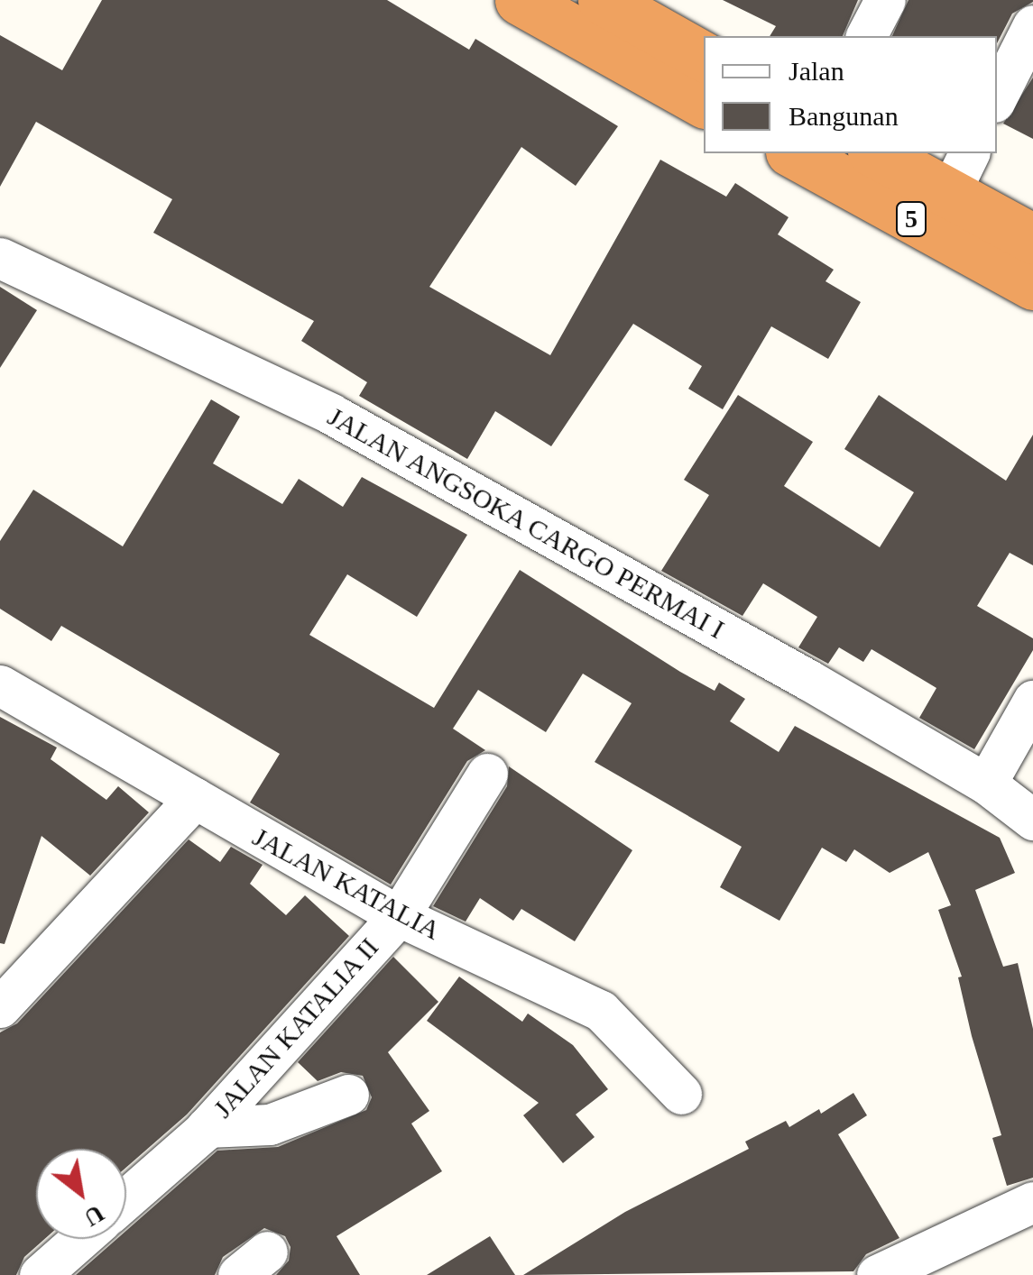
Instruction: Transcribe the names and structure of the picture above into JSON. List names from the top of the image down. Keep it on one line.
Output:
{"streets":{"highway":["5"],"street":["JALAN ANGSOKA CARGO PERMAI I","JALAN KATALIA","JALAN KATALIA II"]},"crossings":[["JALAN KATALIA","JALAN KATALIA II"]],"legend":["Jalan","Bangunan"],"north":"bottom right"}
